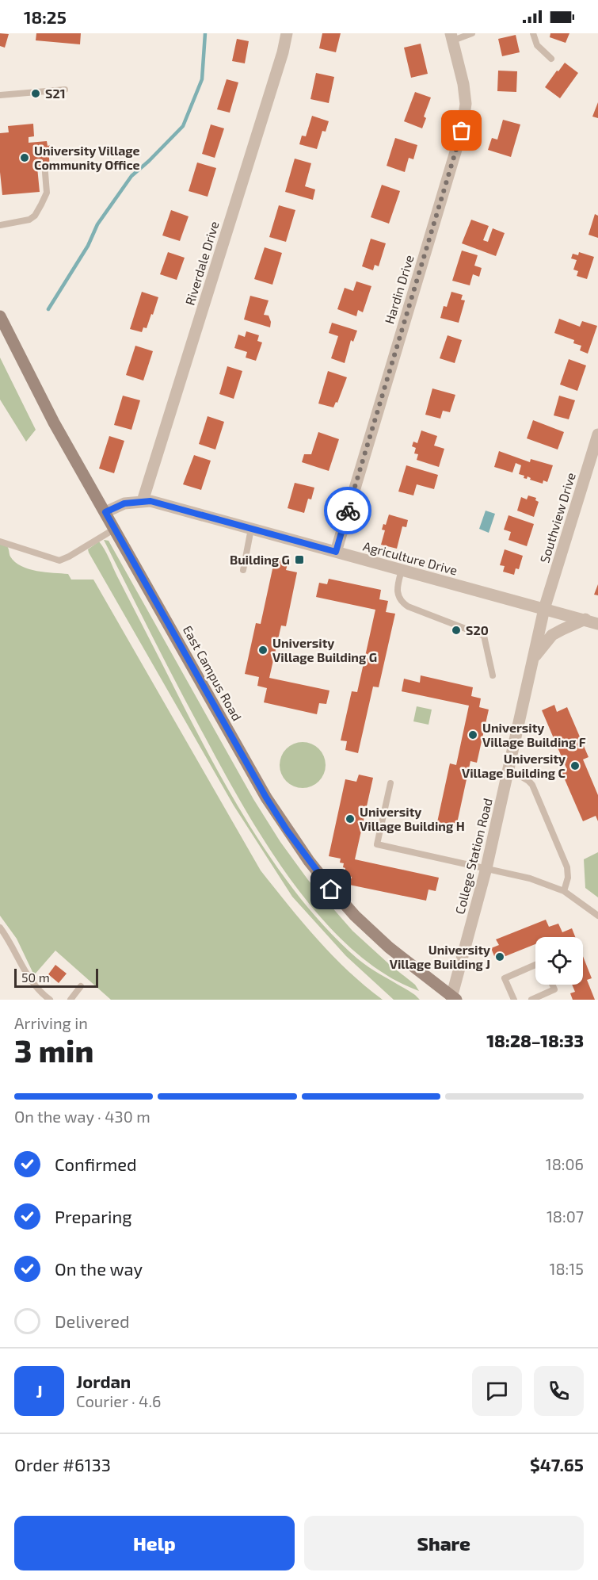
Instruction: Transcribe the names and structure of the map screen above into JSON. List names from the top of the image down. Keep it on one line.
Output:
{"streets":{"main road":["East Campus Road"],"street":["Riverdale Drive","Hardin Drive","Southview Drive","Agriculture Drive","College Station Road"]},"crossings":[["Riverdale Drive","Agriculture Drive"],["Hardin Drive","Agriculture Drive"],["Southview Drive","Agriculture Drive"],["Southview Drive","College Station Road"],["Agriculture Drive","East Campus Road"],["Agriculture Drive","College Station Road"],["East Campus Road","College Station Road"]],"places":{"other":["S21","University Village Community Office","S20","University Village Building G","University Village Building F","University Village Building C","University Village Building H","University Village Building J"],"transit":["Building G"]},"scale_bar":"50 m","page":{"status":"18:25","scale":"50 m","heading":["3 min","Arriving in","18:28–18:33"],"panel":["Jordan","Courier · 4.6","Order #6133","$47.65"],"bar":"On the way · 430 m","list":[["Confirmed","18:06"],["Preparing","18:07"],["On the way","18:15"],"Delivered"],"round":"J","buttons":["Help","Share"]}}
